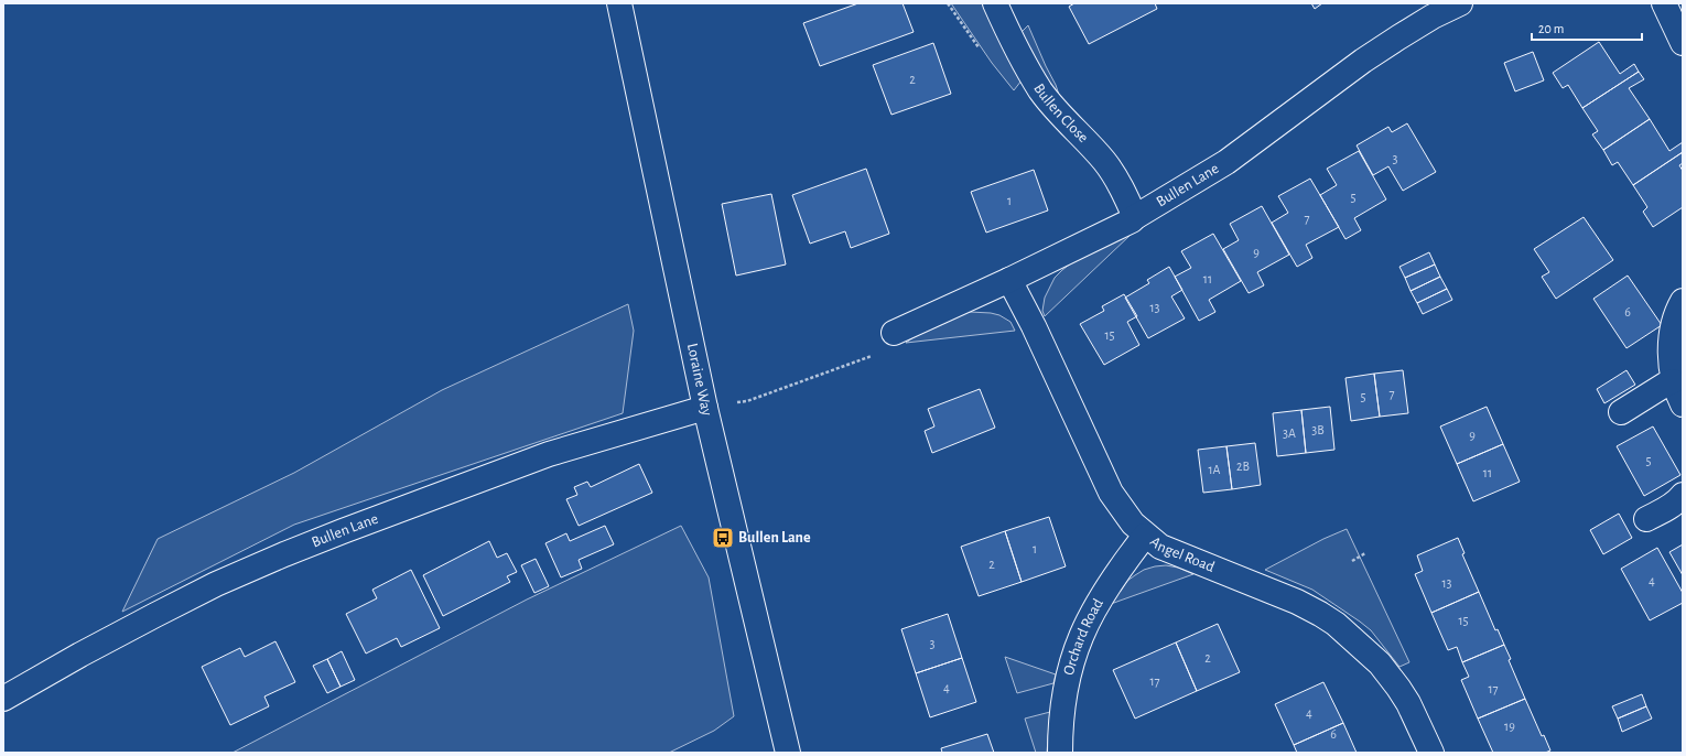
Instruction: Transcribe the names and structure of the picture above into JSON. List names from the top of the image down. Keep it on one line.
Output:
{"streets":{"street":["Bullen Close","Bullen Lane","Loraine Way","Angel Road","Orchard Road"]},"crossings":[["Bullen Close","Bullen Lane"],["Bullen Lane","Loraine Way"],["Bullen Lane","Angel Road"],["Angel Road","Orchard Road"]],"places":{"bus stop":["Bullen Lane"]},"house_numbers":["2","3","5","1","7","9","11","13","6","15","7","5","3B","3A","9","5","2B","1A","11","1","2","4","13","15","3","2","17","4","17","4","19","6"],"scale_bar":"20 m"}
